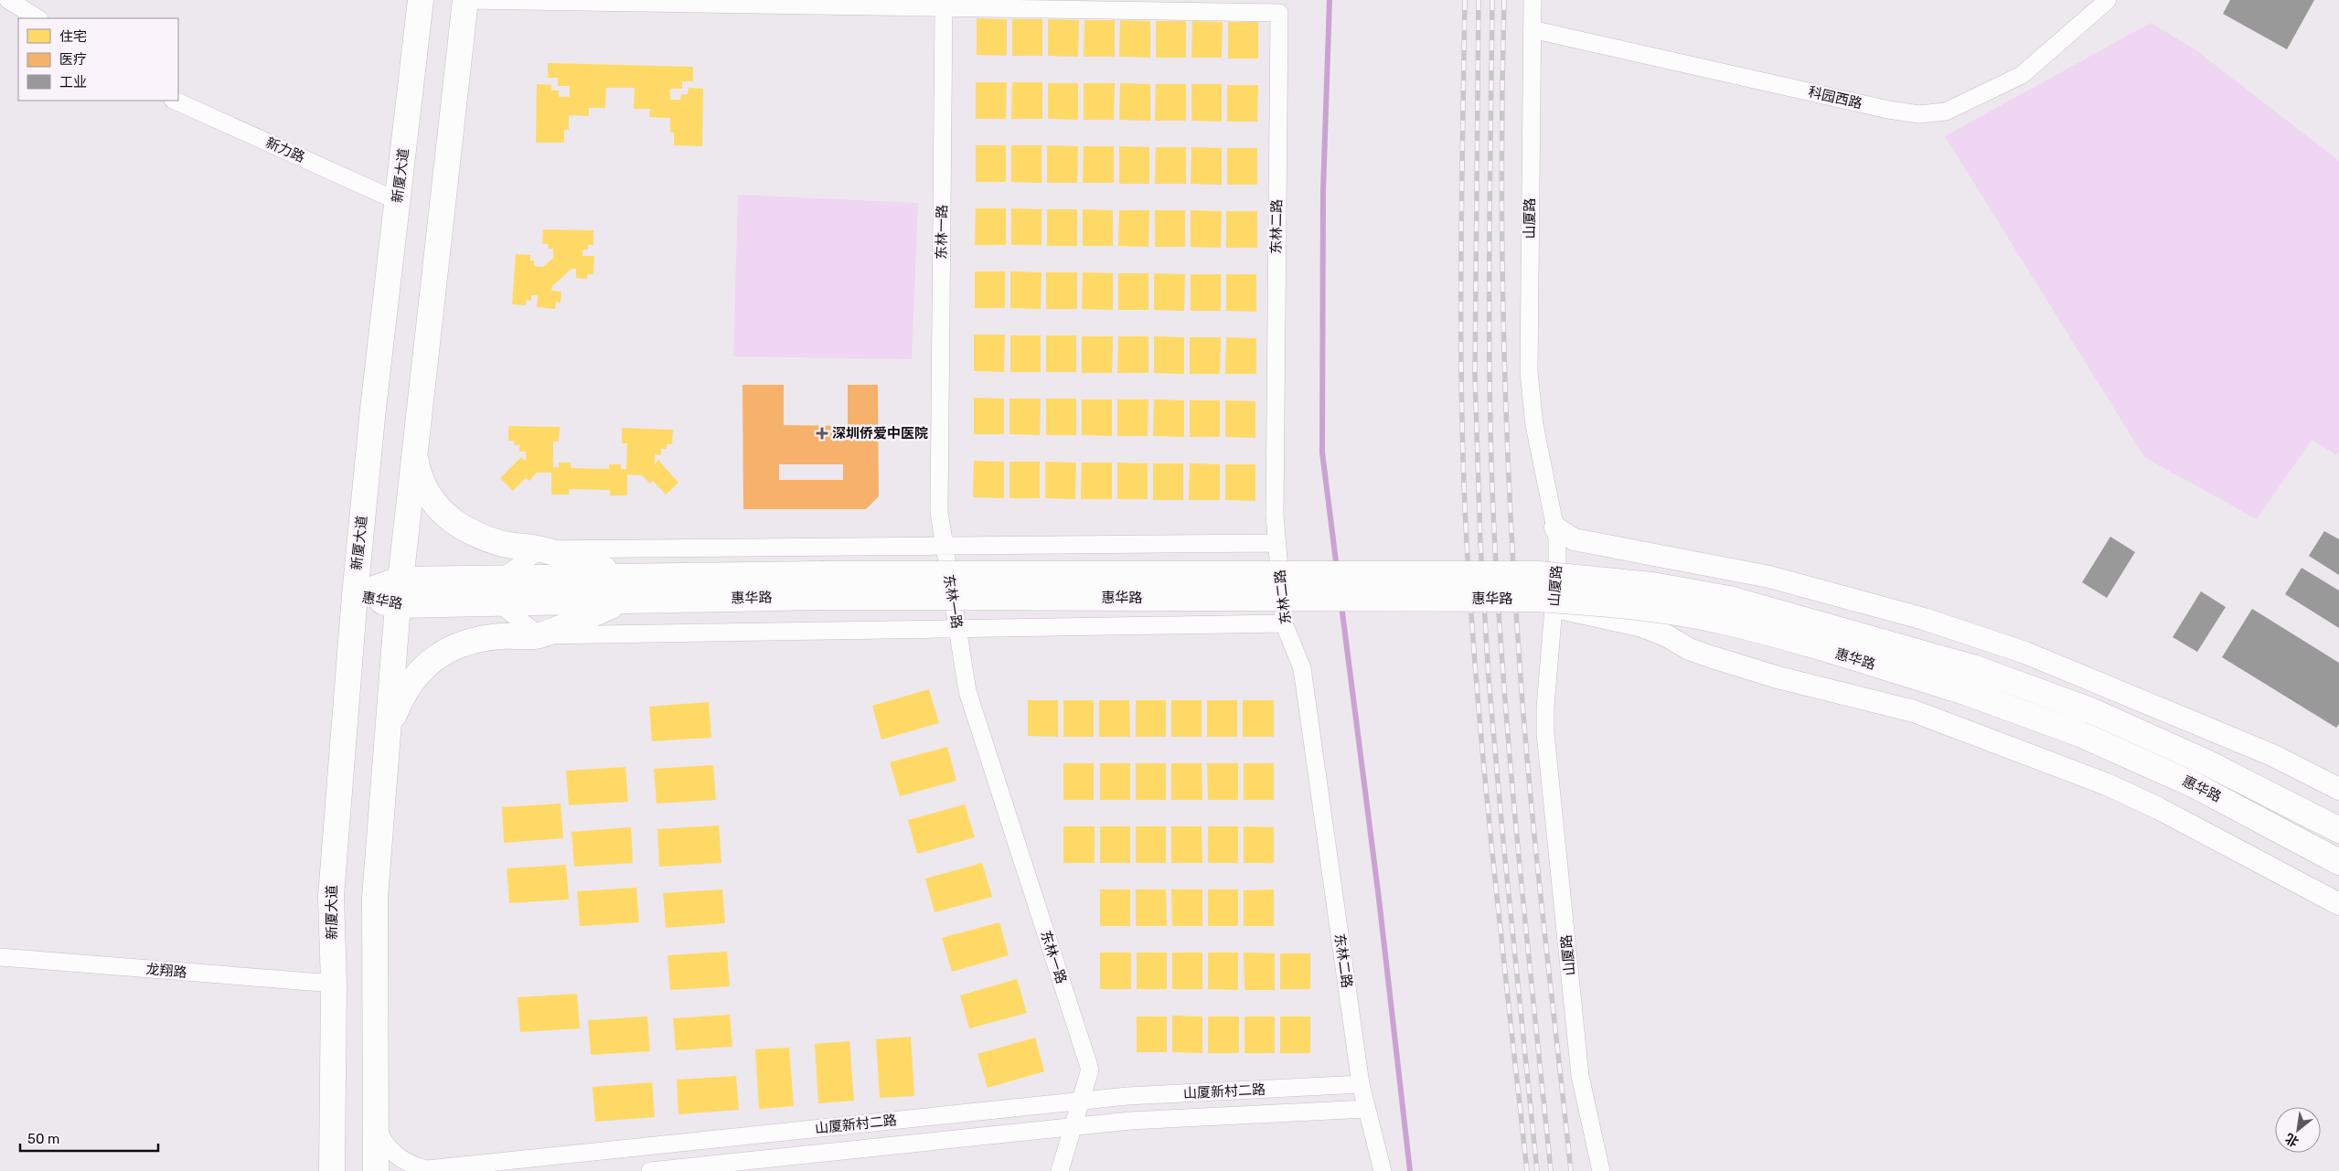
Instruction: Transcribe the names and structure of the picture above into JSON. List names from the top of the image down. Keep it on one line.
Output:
{"streets":{"main road":["新厦大道","惠华路"],"street":["科园西路","新力路","山厦路","东林二路","东林一路","龙翔路","山厦新村二路"]},"crossings":[["科园西路","山厦路"],["新力路","新厦大道"],["新厦大道","惠华路"],["新厦大道","龙翔路"],["东林二路","东林一路"],["东林二路","山厦新村二路"],["东林一路","山厦新村二路"]],"places":{"health":["深圳侨爱中医院"]},"legend":["住宅","医疗","工业"],"scale_bar":"50 m","north":"bottom left"}
